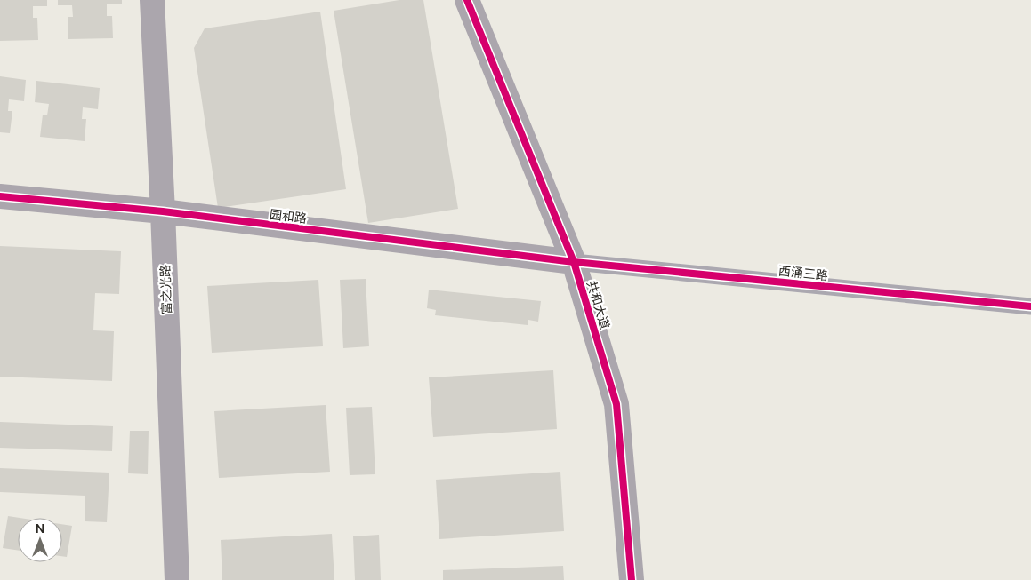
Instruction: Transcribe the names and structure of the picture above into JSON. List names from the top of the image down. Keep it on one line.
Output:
{"streets":{"street":["园和路","西涌三路","富之光路","共和大道"]},"crossings":[["园和路","西涌三路"],["园和路","富之光路"],["园和路","共和大道"],["西涌三路","共和大道"]],"north":"top"}
